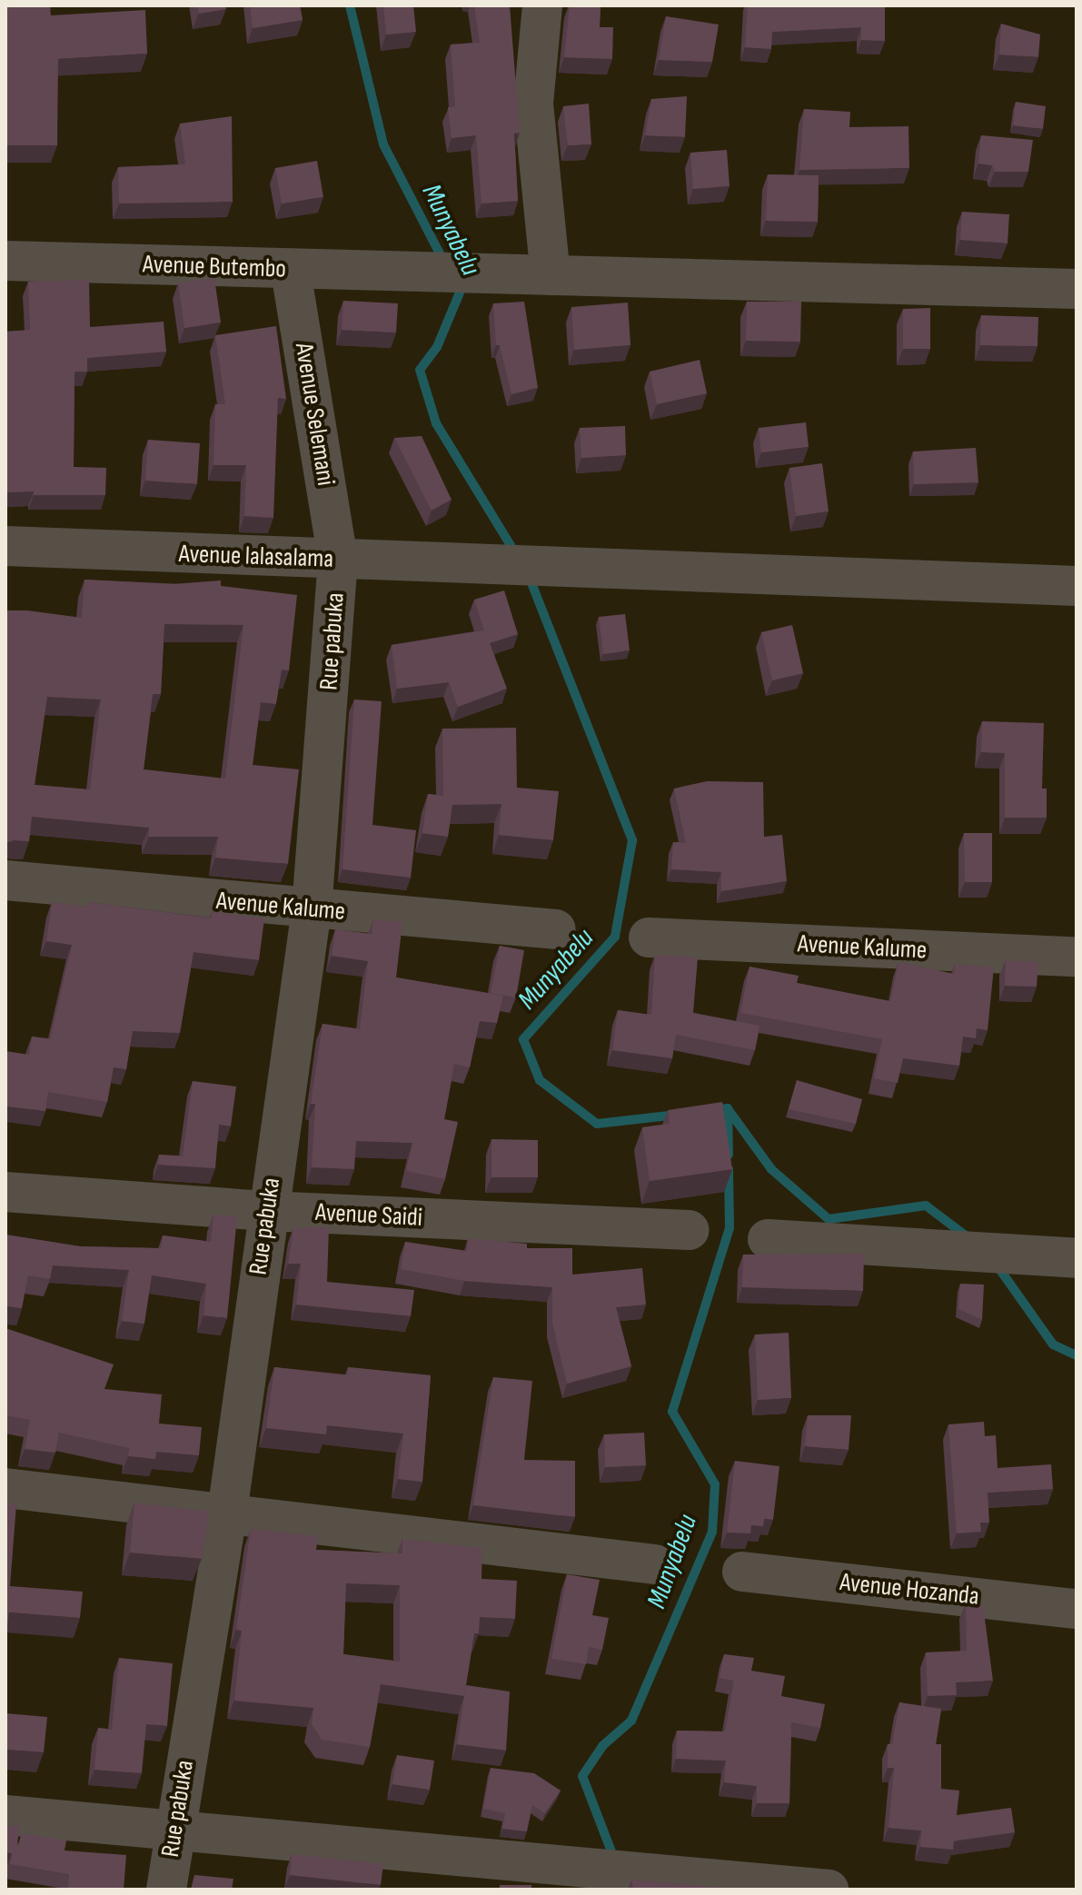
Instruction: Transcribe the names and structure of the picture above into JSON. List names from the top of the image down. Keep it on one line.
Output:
{"streets":{"street":["Avenue Butembo","Avenue Selemani","Avenue lalasalama","Rue pabuka","Avenue Kalume","Avenue Saidi","Avenue Hozanda"]},"crossings":[["Avenue Butembo","Avenue Selemani"],["Avenue Selemani","Avenue lalasalama"],["Avenue Selemani","Rue pabuka"],["Avenue lalasalama","Rue pabuka"],["Rue pabuka","Avenue Kalume"],["Rue pabuka","Avenue Saidi"]],"water":["Munyabelu"]}
